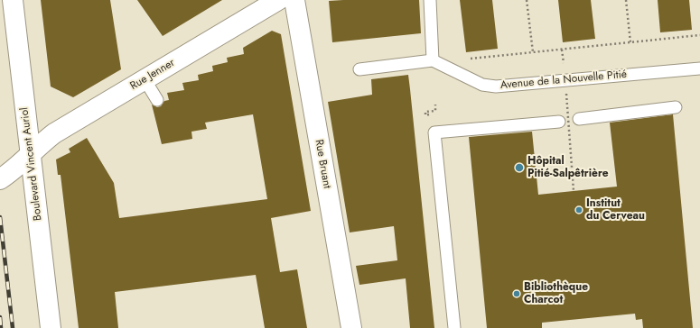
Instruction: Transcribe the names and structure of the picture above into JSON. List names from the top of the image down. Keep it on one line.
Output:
{"streets":{"street":["Rue Jenner","Boulevard Vincent Auriol","Rue Bruant"],"lane":["Avenue de la Nouvelle Pitié"]},"crossings":[["Rue Jenner","Boulevard Vincent Auriol"]],"places":["Hôpital Pitié-Salpêtrière","Institut du Cerveau","Bibliothèque Charcot"]}
